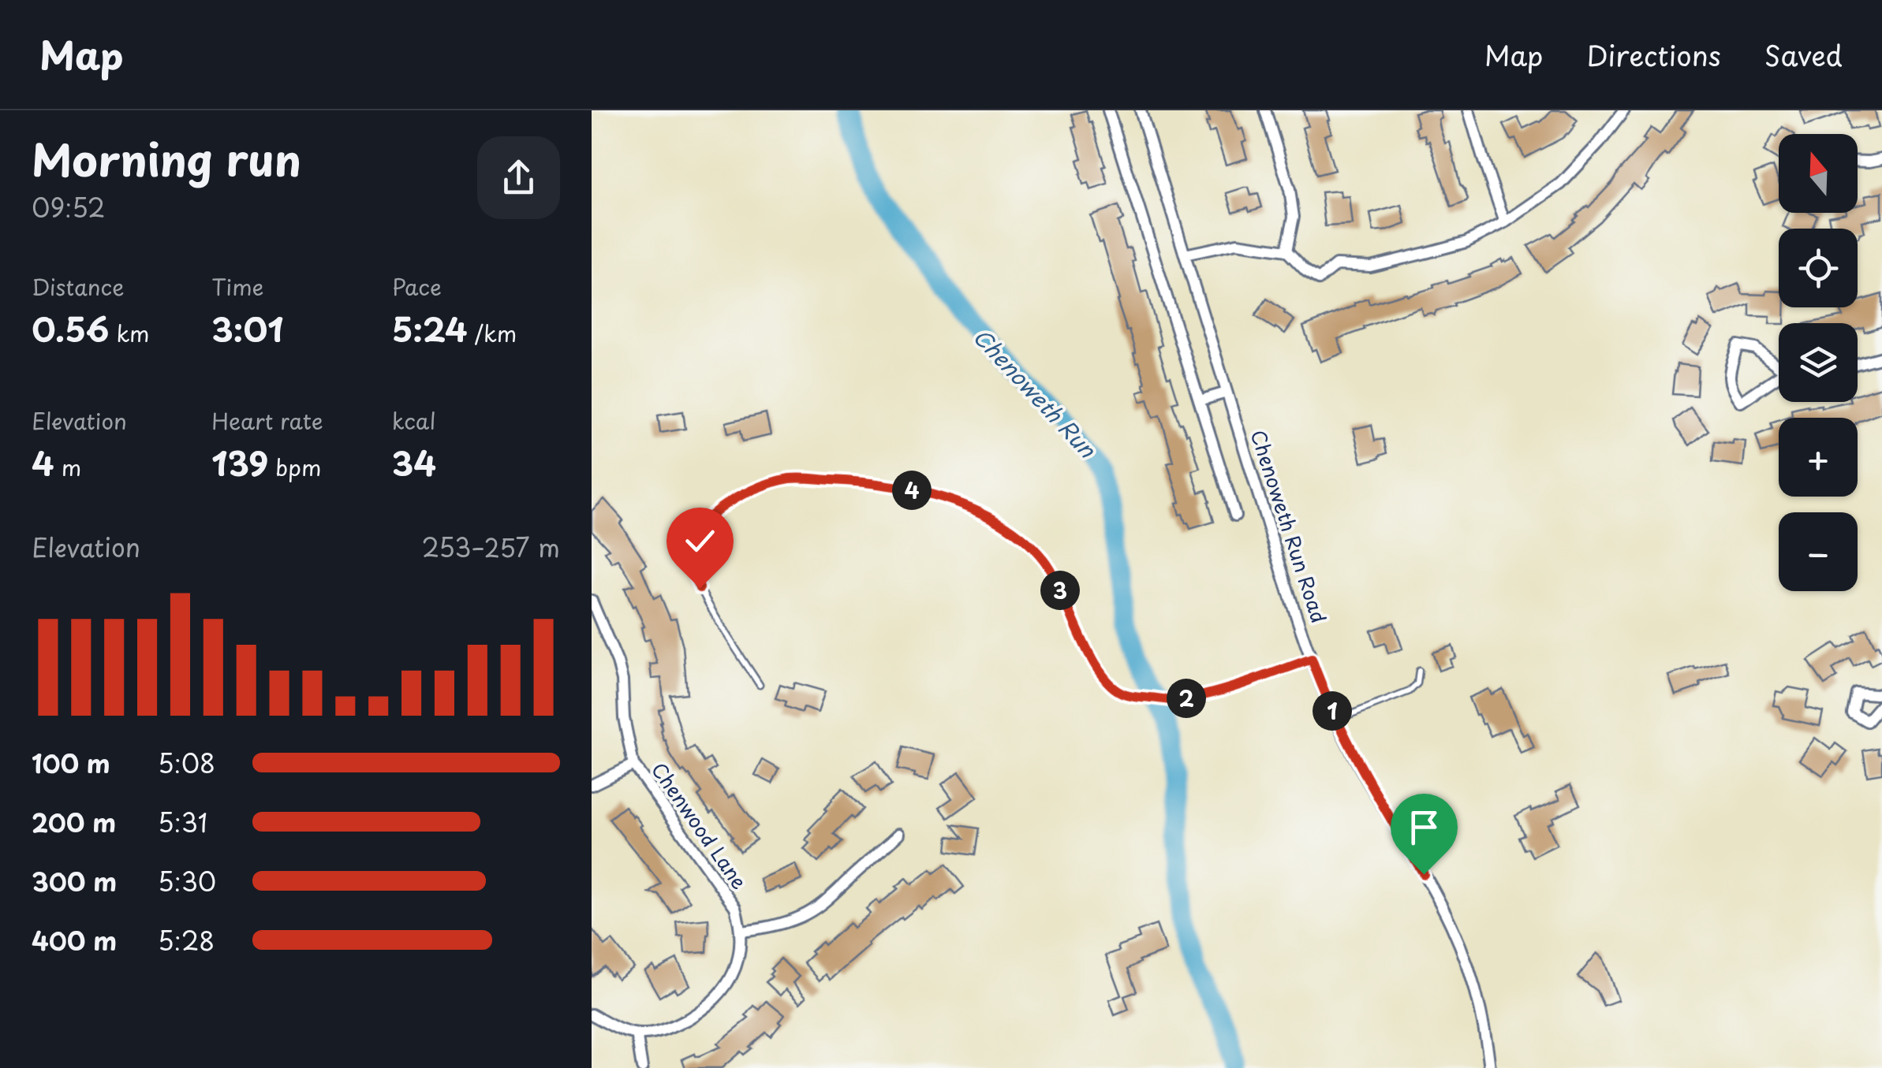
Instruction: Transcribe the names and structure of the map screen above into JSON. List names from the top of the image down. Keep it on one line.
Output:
{"streets":{"street":["Chenoweth Run Road","Chenwood Lane"]},"water":["Chenoweth Run"],"north":"top","page":{"header":"Map","nav":["Map","Directions","Saved"],"heading":["Morning run","09:52"],"map_buttons":["+","−"],"stats":[["Distance","0.56 km"],["Time","3:01"],["Pace","5:24 /km"],["Elevation","4 m"],["Heart rate","139 bpm"],["kcal","34"]],"pins":["4","3","2","1"],"chart":["Elevation","253–257 m"],"list":[{"name":"100 m","note":"5:08"},{"name":"200 m","note":"5:31"},{"name":"300 m","note":"5:30"},{"name":"400 m","note":"5:28"}]}}
